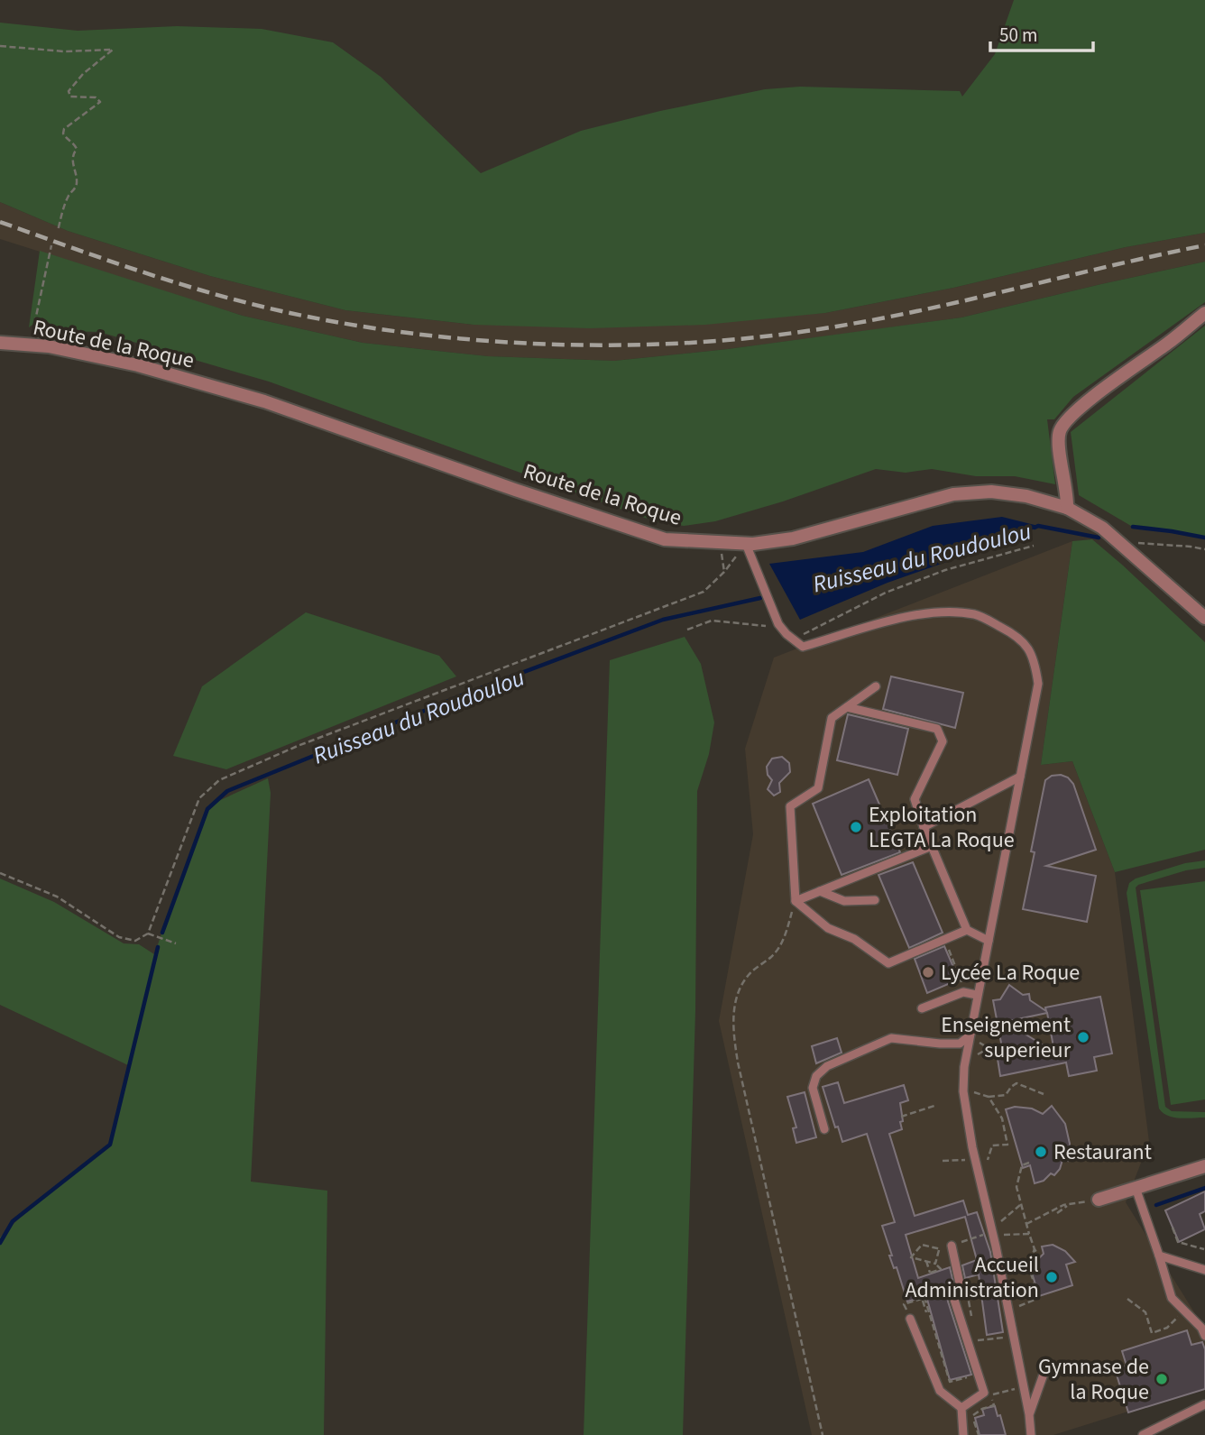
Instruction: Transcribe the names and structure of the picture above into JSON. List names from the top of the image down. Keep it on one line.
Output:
{"streets":{"street":["Route de la Roque"]},"water":["Ruisseau du Roudoulou"],"places":["Exploitation LEGTA La Roque","Lycée La Roque","Enseignement superieur","Restaurant","Accueil Administration","Gymnase de la Roque"],"scale_bar":"50 m"}
